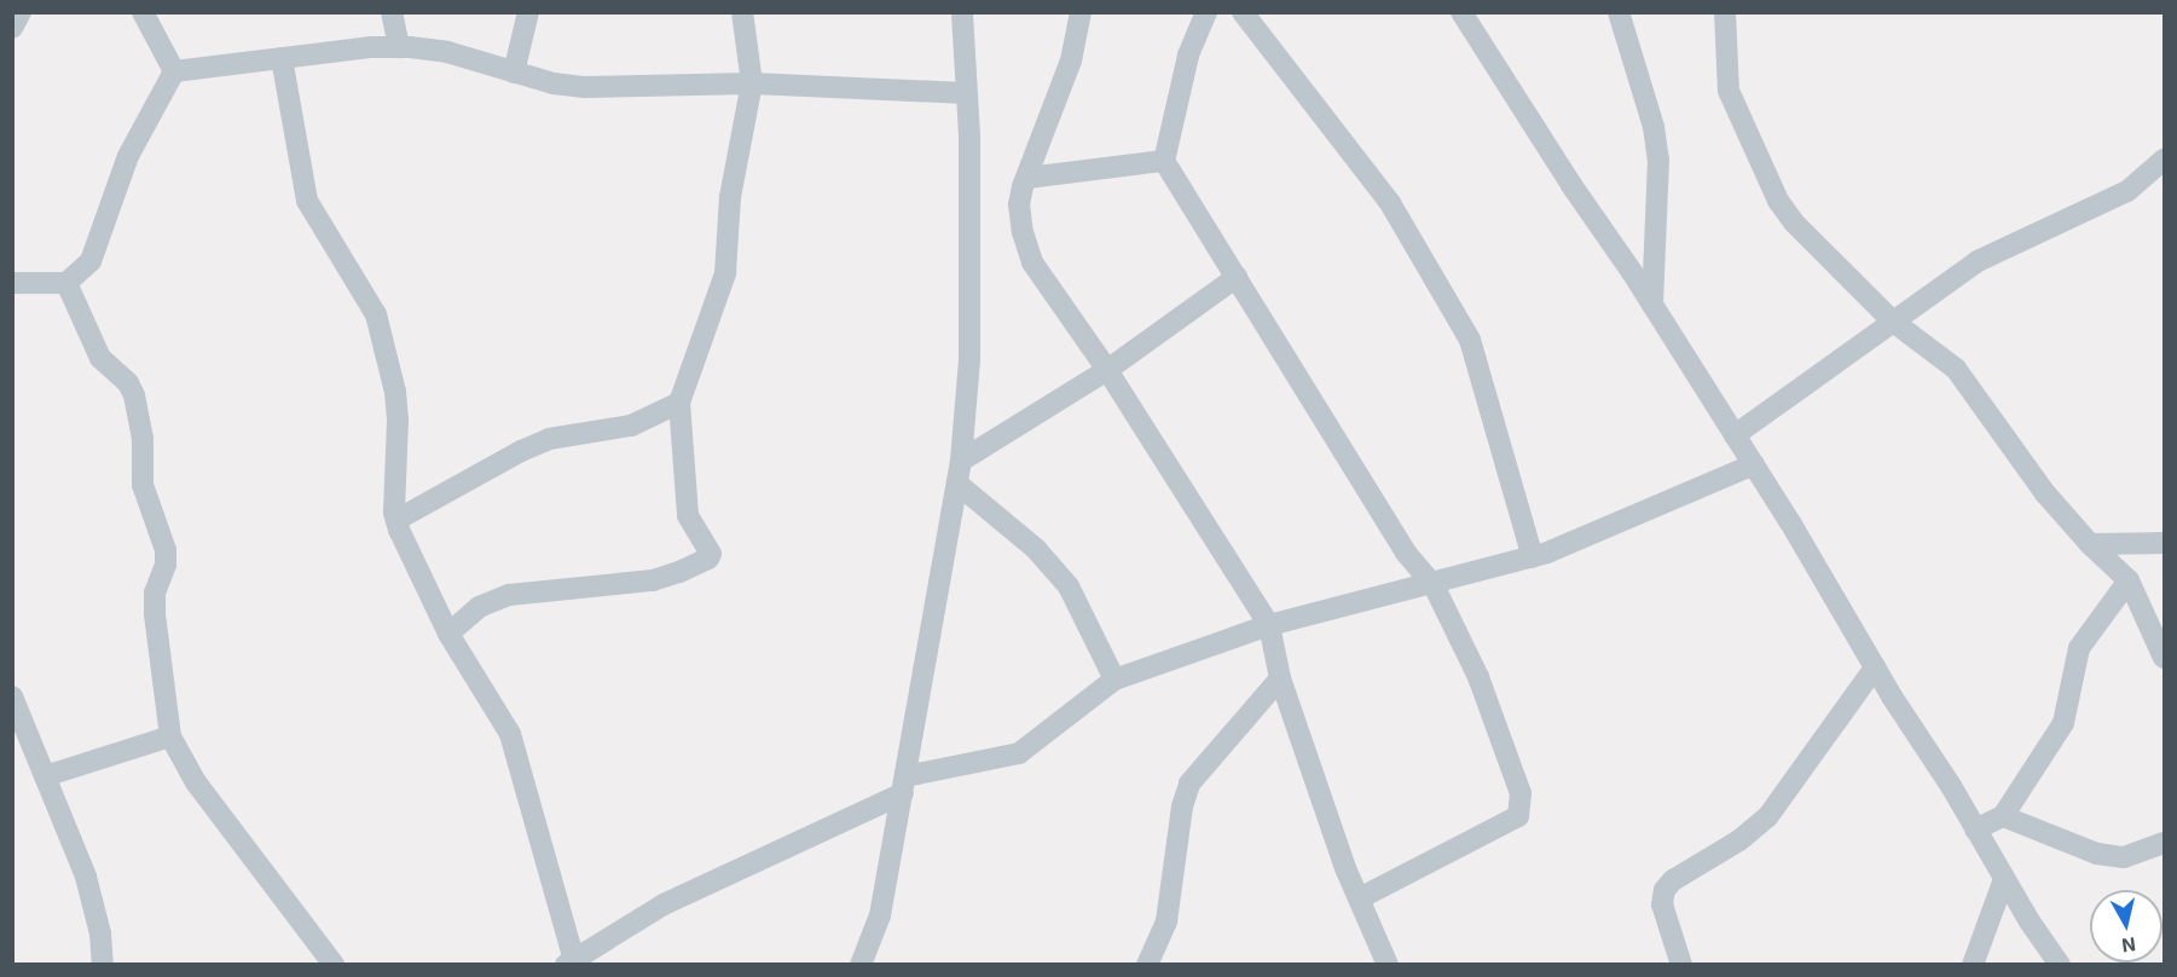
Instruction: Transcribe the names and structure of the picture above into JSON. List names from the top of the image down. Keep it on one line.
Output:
{"north":"bottom"}
